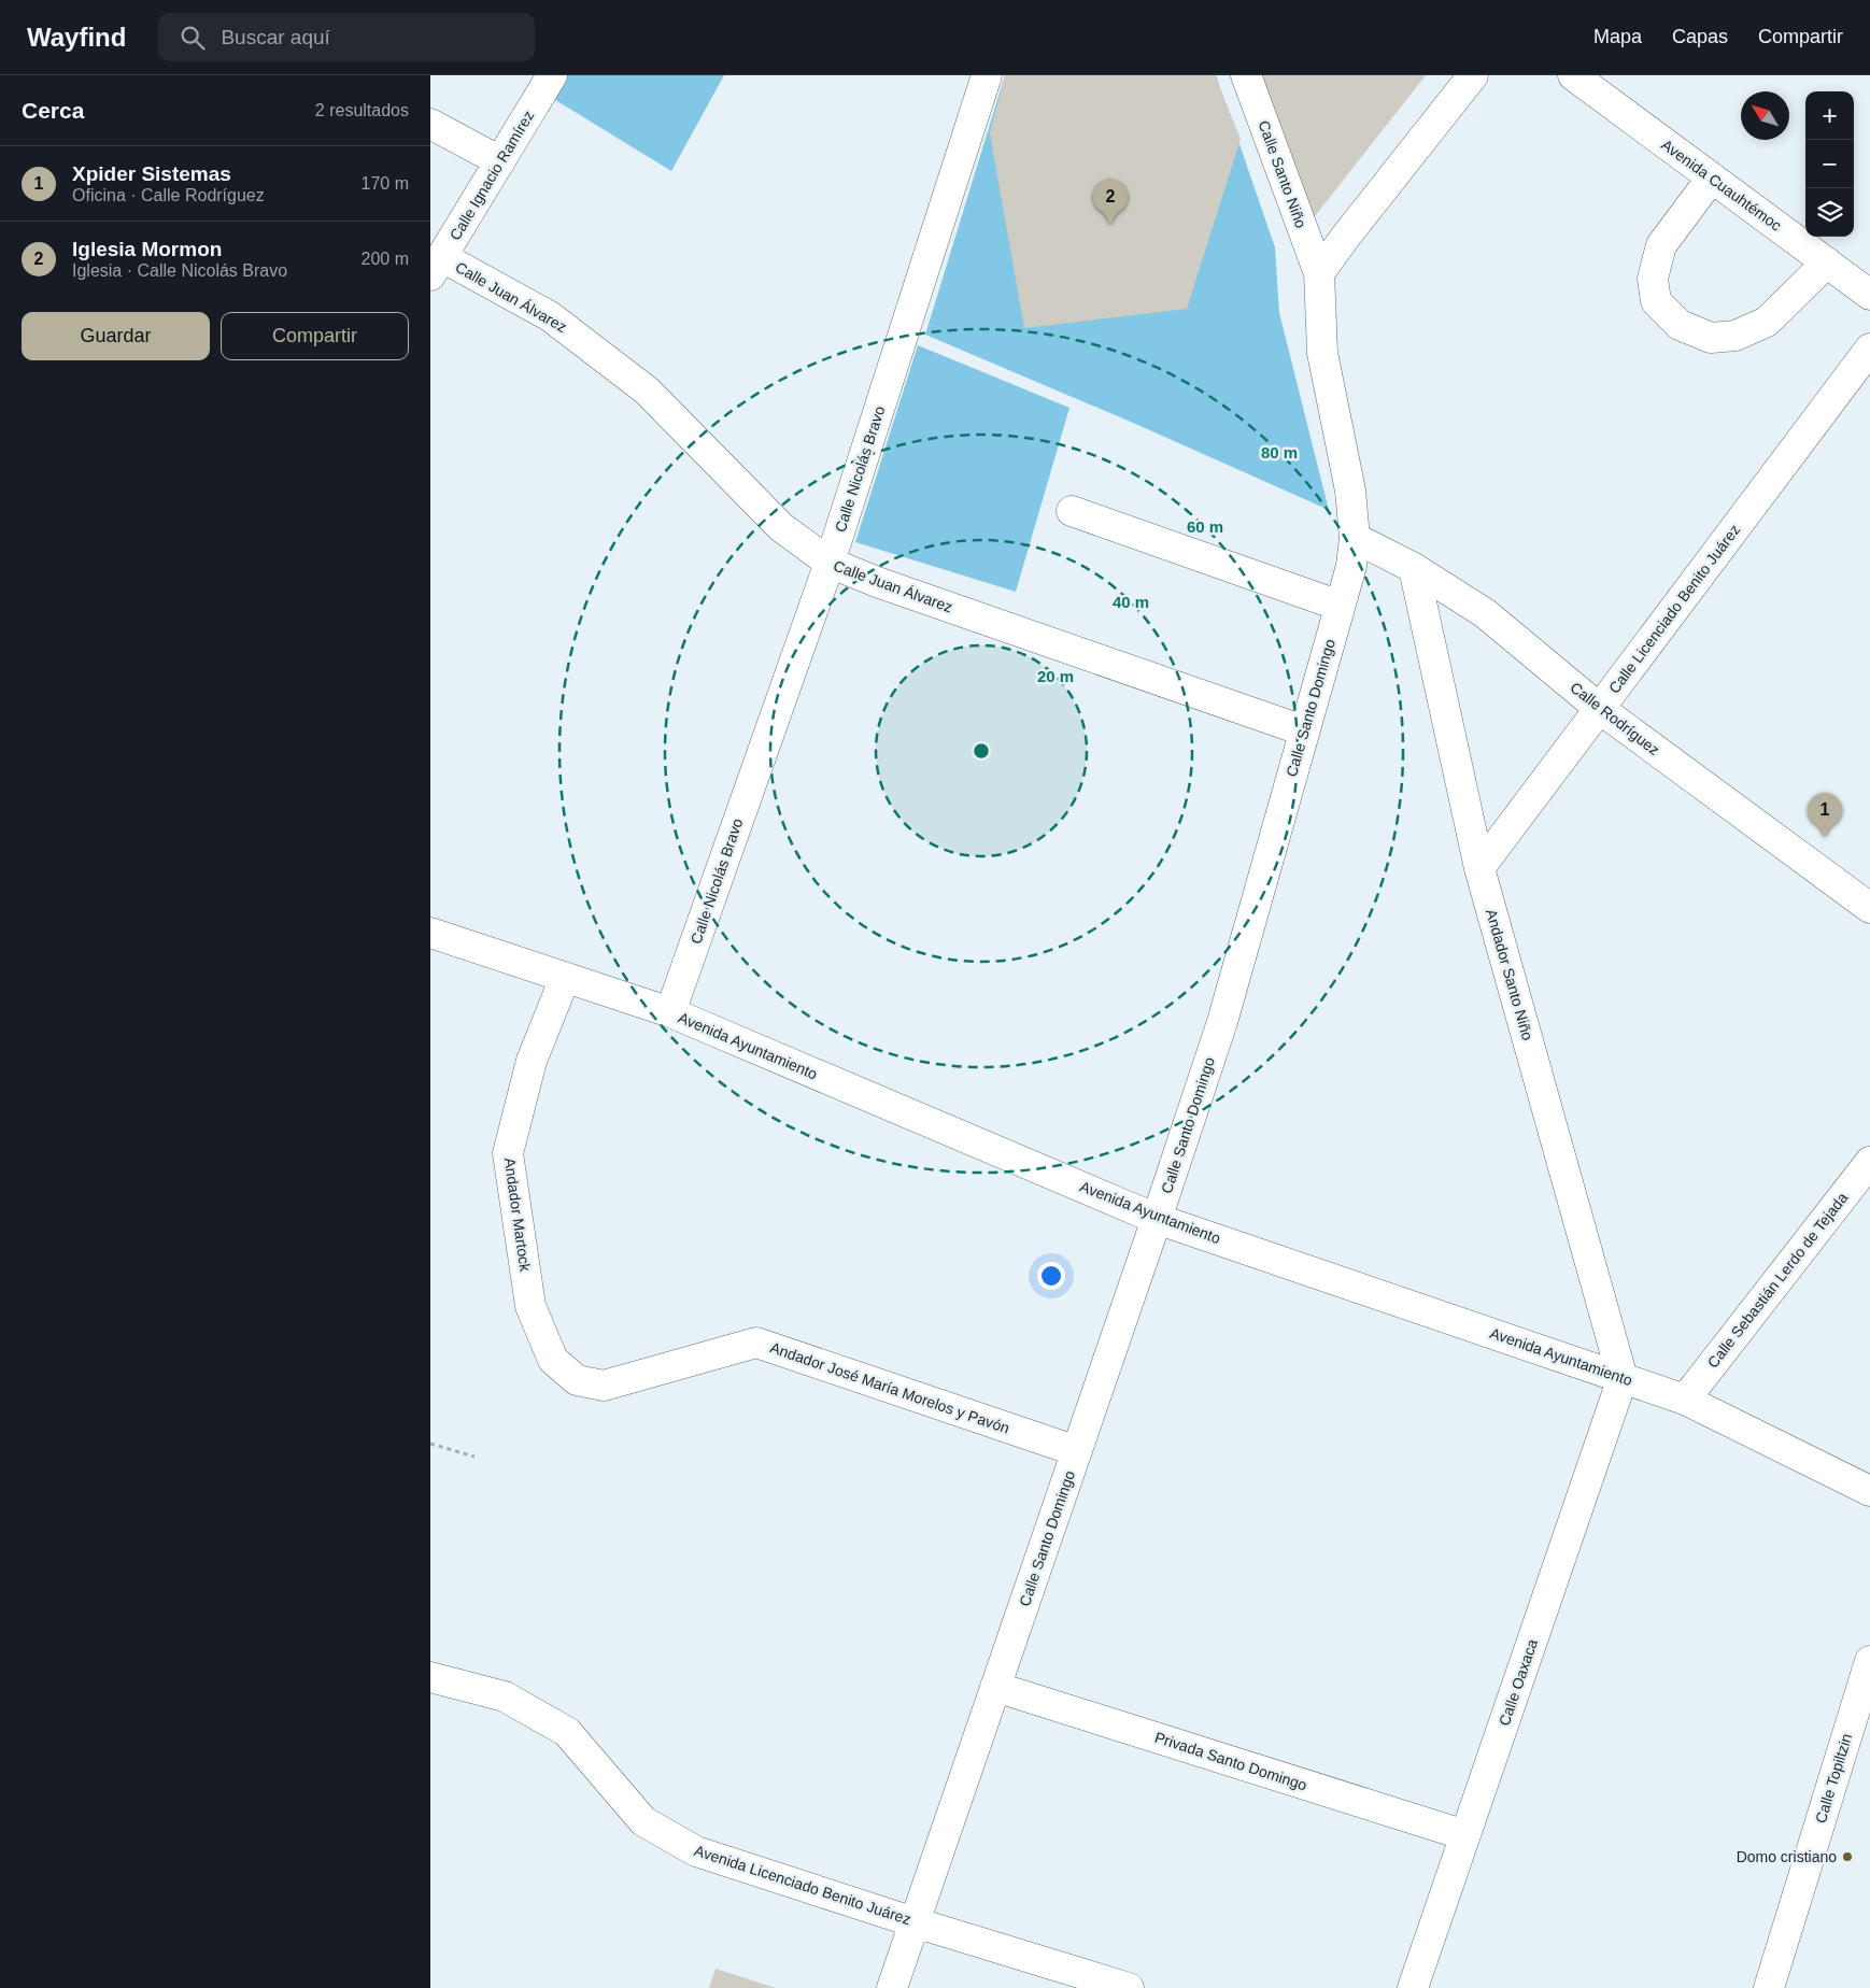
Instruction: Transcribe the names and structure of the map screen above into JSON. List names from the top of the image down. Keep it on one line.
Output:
{"streets":{"street":["Calle Santo Niño","Calle Ignacio Ramírez","Avenida Cuauhtémoc","Calle Juan Álvarez","Calle Nicolás Bravo","Calle Licenciado Benito Juárez","Calle Santo Domingo","Calle Rodríguez","Andador Santo Niño","Avenida Ayuntamiento","Andador Martock","Calle Sebastián Lerdo de Tejada","Andador José María Morelos y Pavón","Calle Oaxaca","Privada Santo Domingo","Calle Topiltzin","Avenida Licenciado Benito Juárez"]},"crossings":[["Calle Santo Niño","Calle Santo Domingo"],["Calle Ignacio Ramírez","Calle Juan Álvarez"],["Calle Juan Álvarez","Calle Nicolás Bravo"],["Calle Juan Álvarez","Calle Santo Domingo"],["Calle Nicolás Bravo","Avenida Ayuntamiento"],["Calle Licenciado Benito Juárez","Calle Rodríguez"],["Calle Licenciado Benito Juárez","Andador Santo Niño"],["Calle Santo Domingo","Calle Rodríguez"],["Calle Santo Domingo","Avenida Ayuntamiento"],["Calle Santo Domingo","Andador José María Morelos y Pavón"],["Calle Santo Domingo","Privada Santo Domingo"],["Calle Santo Domingo","Avenida Licenciado Benito Juárez"],["Calle Rodríguez","Andador Santo Niño"],["Andador Santo Niño","Avenida Ayuntamiento"],["Andador Santo Niño","Calle Oaxaca"],["Avenida Ayuntamiento","Andador Martock"],["Avenida Ayuntamiento","Calle Sebastián Lerdo de Tejada"],["Avenida Ayuntamiento","Calle Oaxaca"],["Andador Martock","Andador José María Morelos y Pavón"],["Calle Oaxaca","Privada Santo Domingo"]],"places":["Domo cristiano"],"north":"top left","page":{"header":"Wayfind","search":"Buscar aquí","nav":["Mapa","Capas","Compartir"],"heading":["Cerca","2 resultados"],"map_buttons":["+","−"],"list":[{"mark":"1","name":"Xpider Sistemas","note":"Oficina · Calle Rodríguez","value":"170 m"},{"mark":"2","name":"Iglesia Mormon","note":"Iglesia · Calle Nicolás Bravo","value":"200 m"}],"pins":["2","1"],"buttons":["Guardar","Compartir"]},"rings":["80 m","60 m","40 m","20 m"]}
